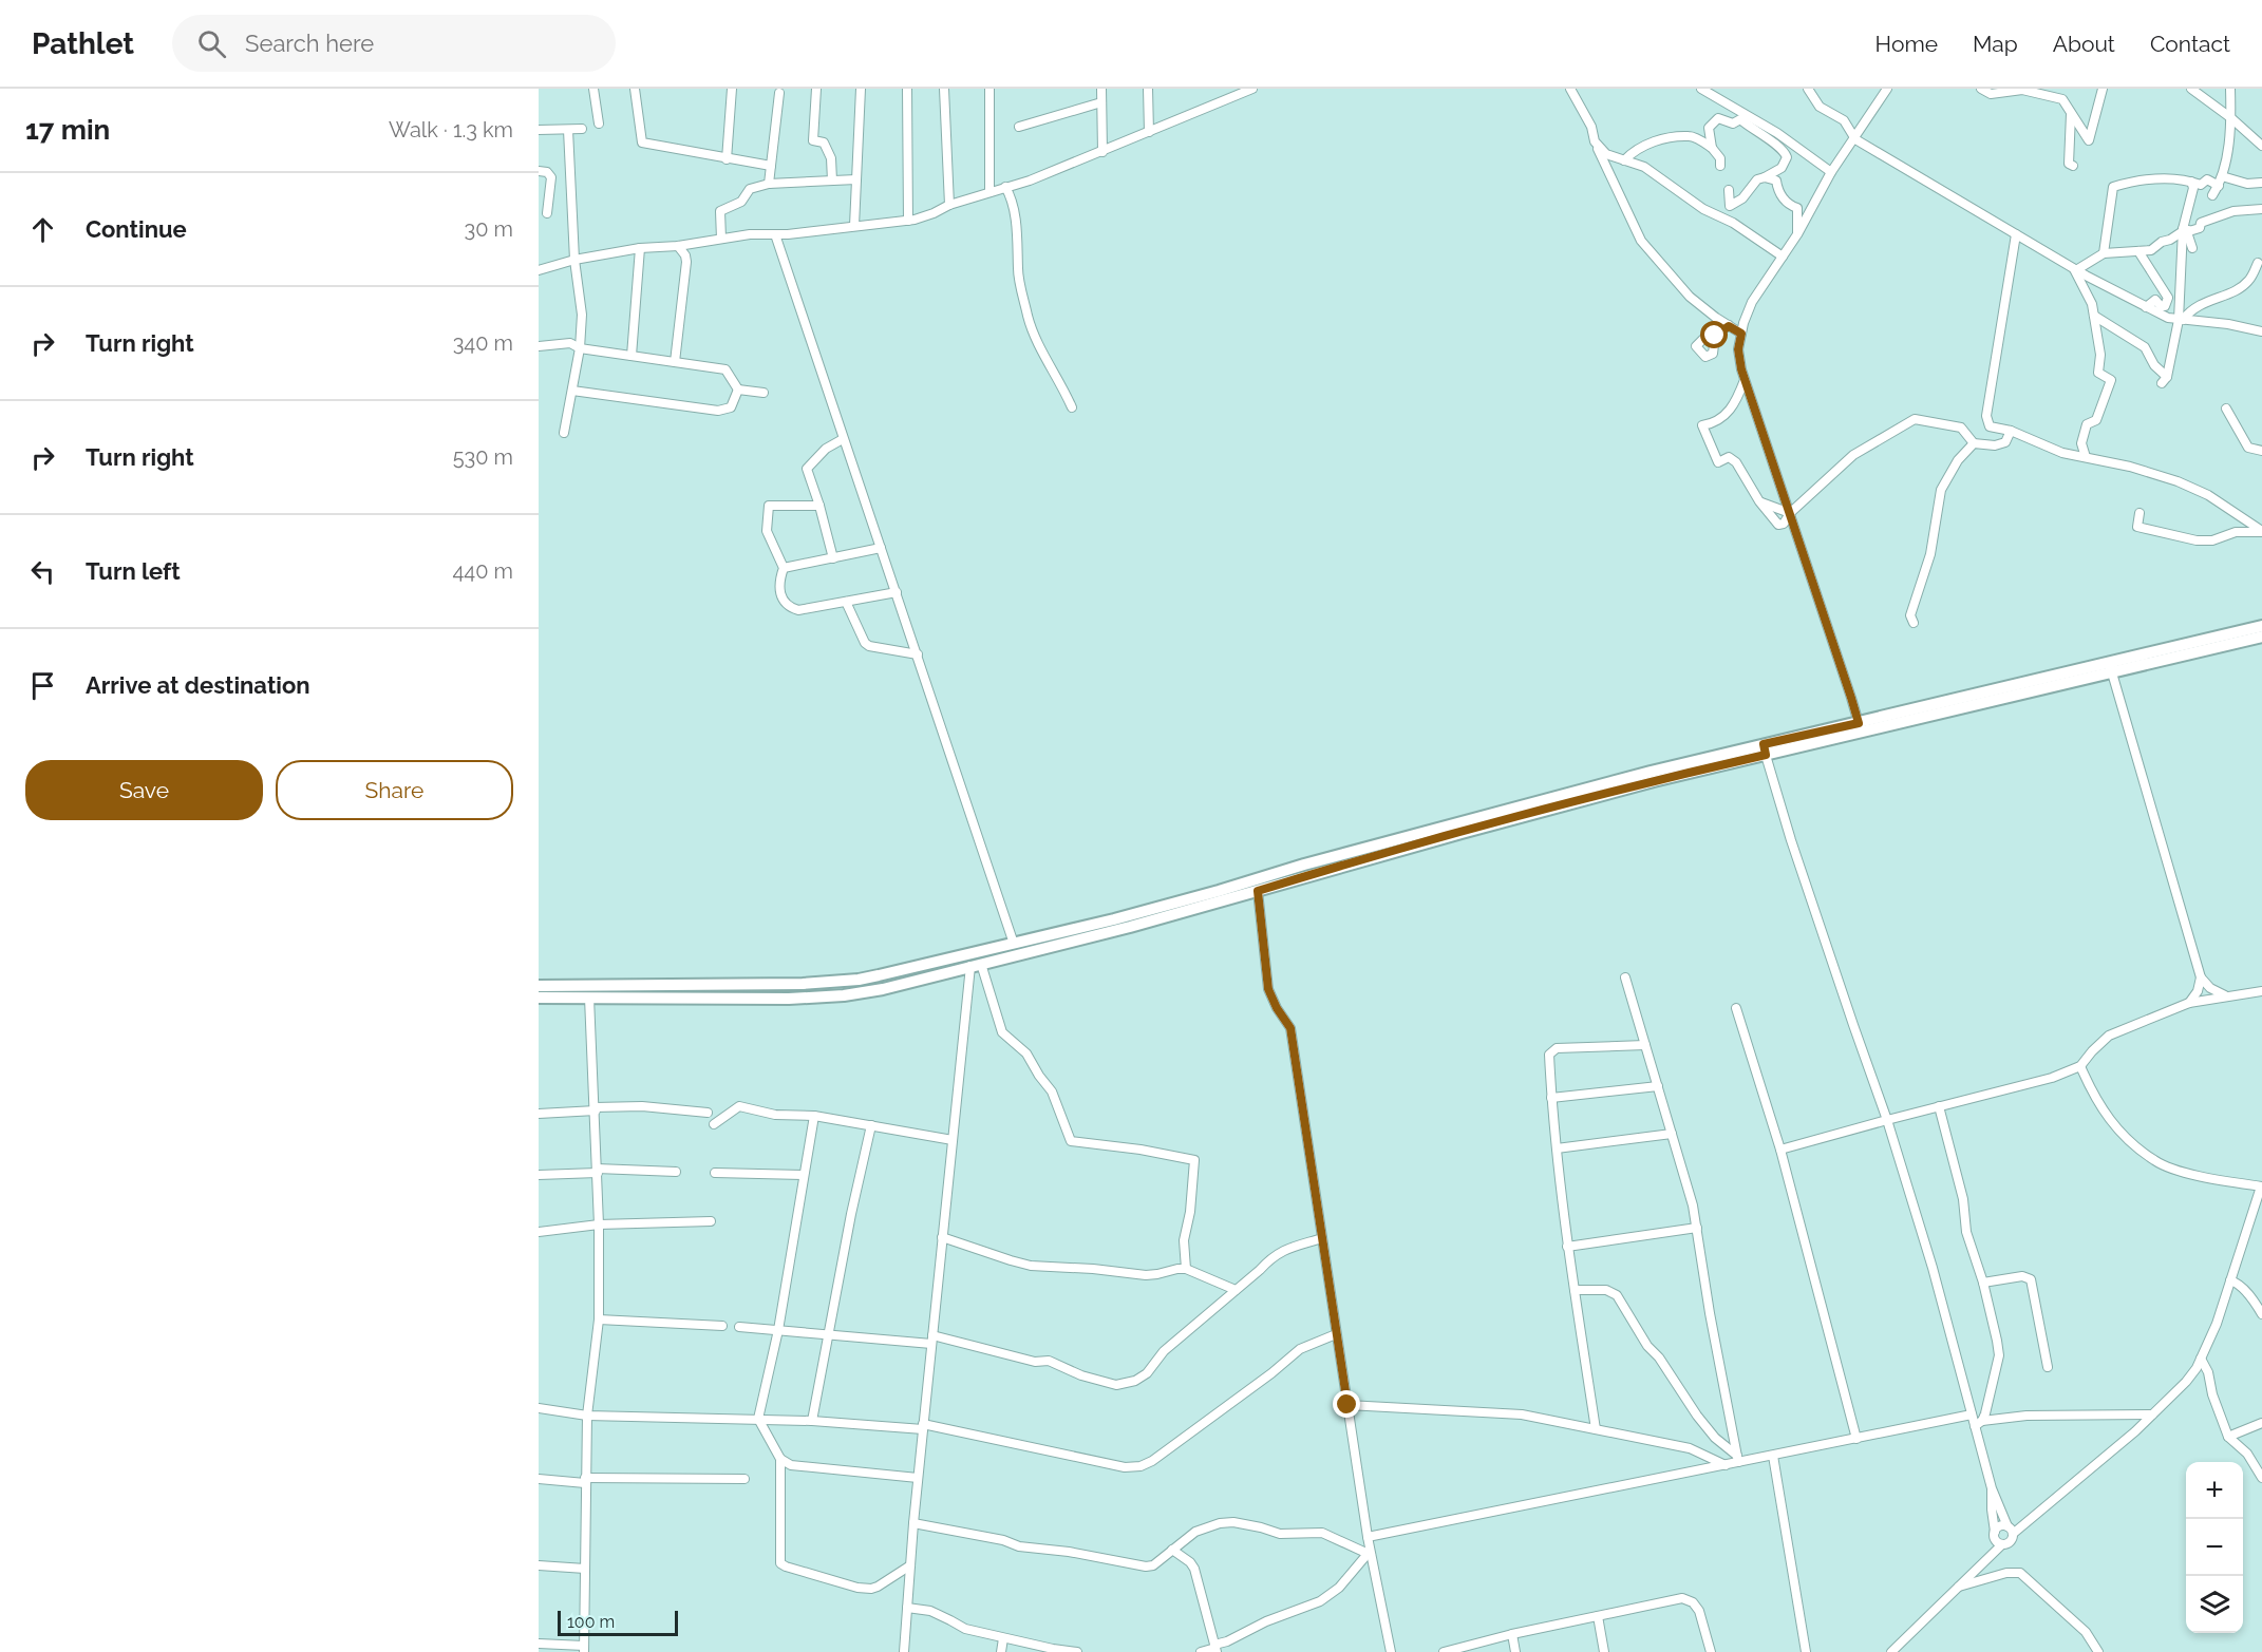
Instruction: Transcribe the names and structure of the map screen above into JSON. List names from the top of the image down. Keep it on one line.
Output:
{"scale_bar":"100 m","page":{"header":"Pathlet","search":"Search here","nav":["Home","Map","About","Contact"],"heading":["17 min","Walk · 1.3 km"],"list":[["Continue","30 m"],["Turn right","340 m"],["Turn right","530 m"],["Turn left","440 m"],"Arrive at destination"],"buttons":["Save","Share"],"map_buttons":["+","−"],"scale":"100 m"}}
